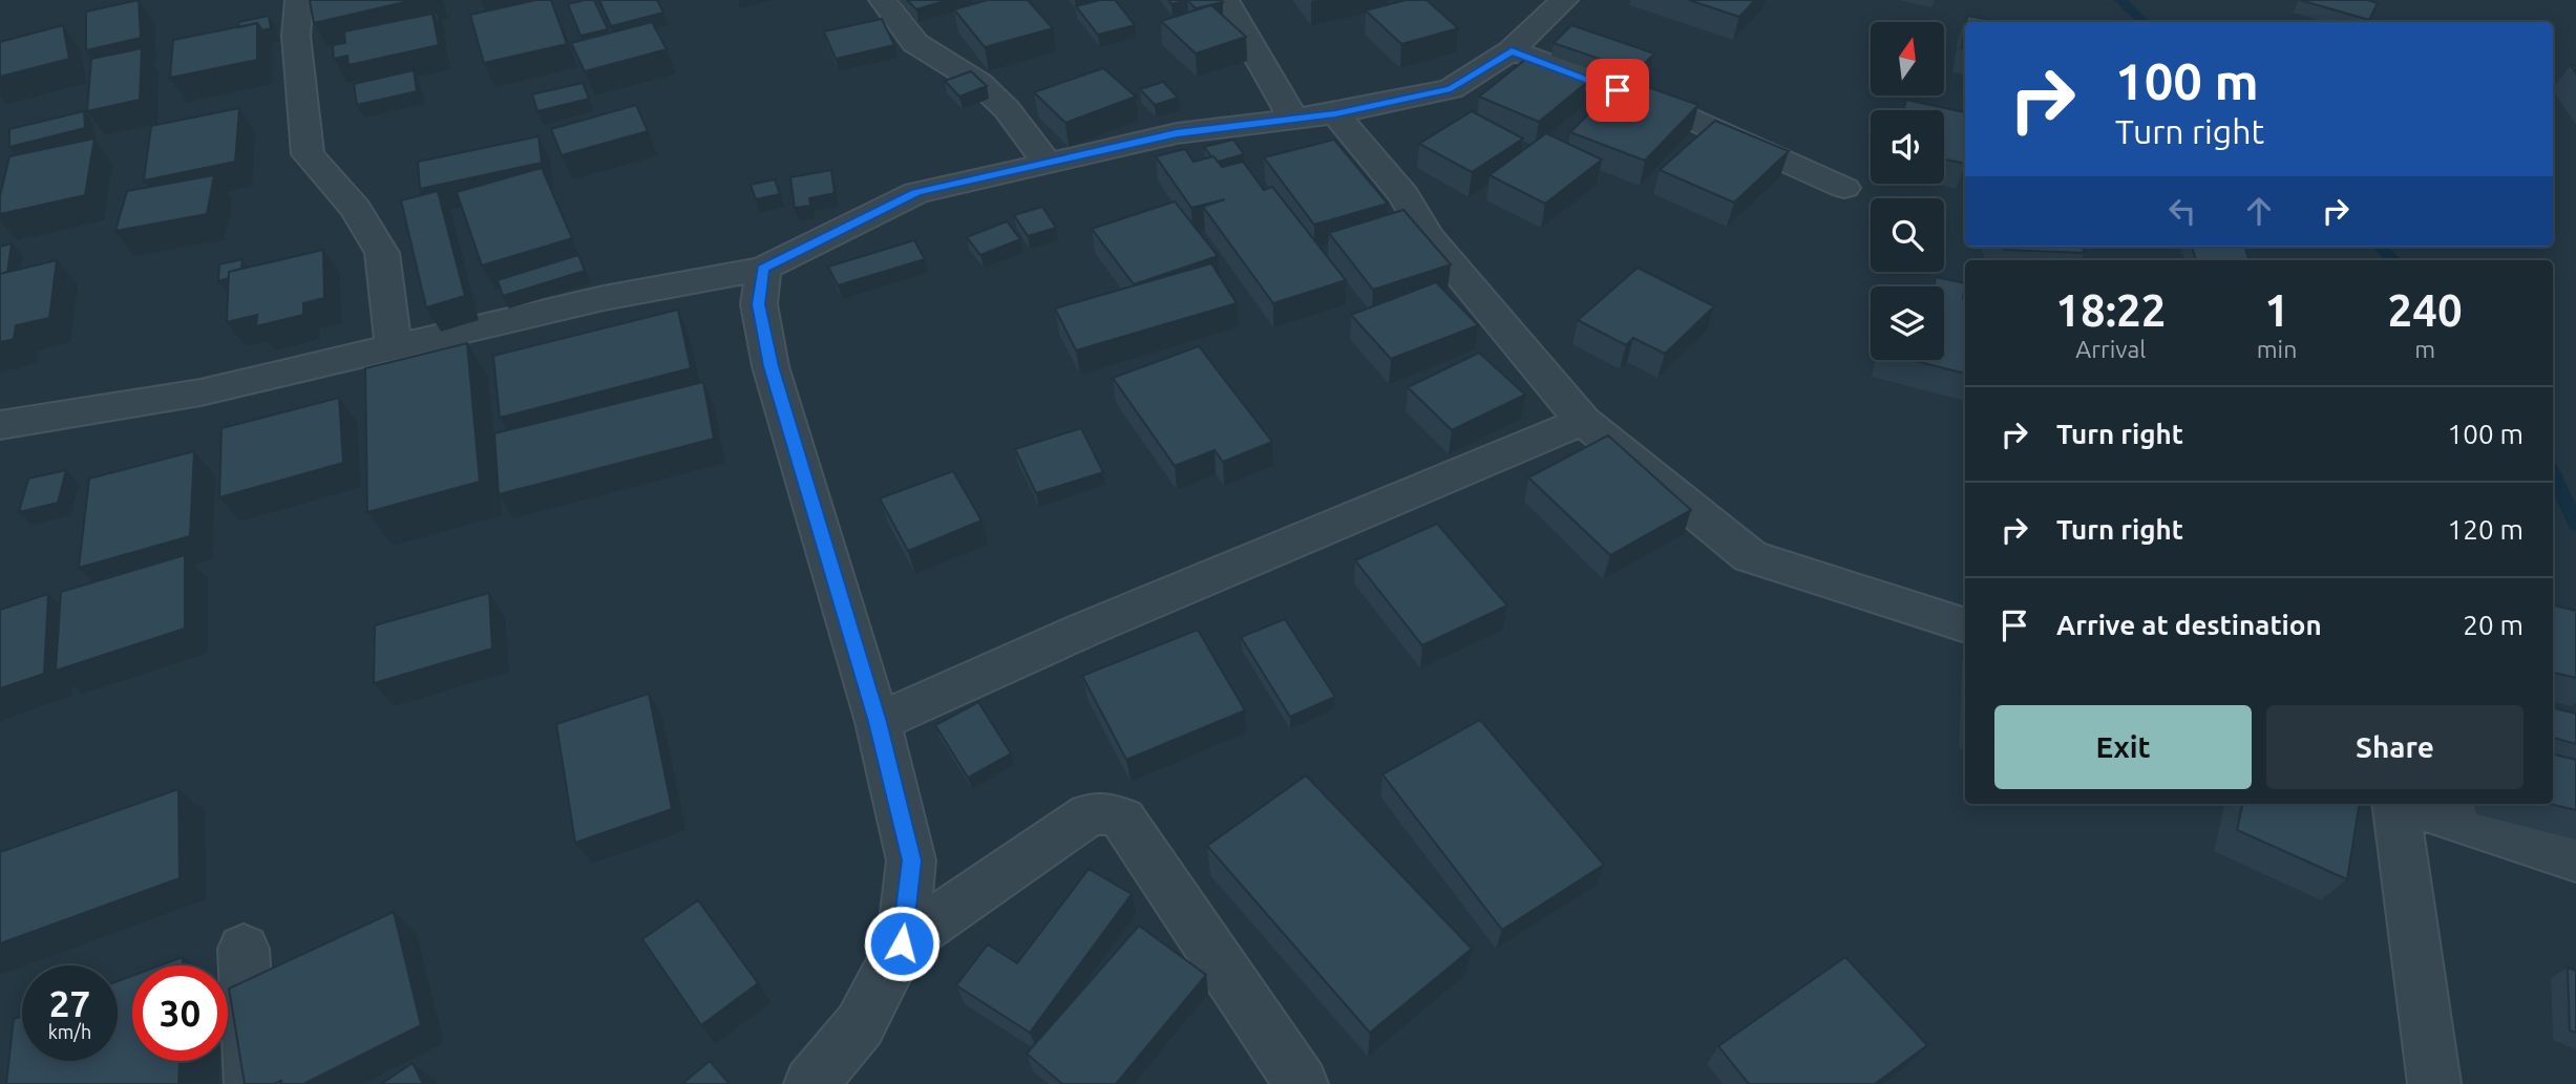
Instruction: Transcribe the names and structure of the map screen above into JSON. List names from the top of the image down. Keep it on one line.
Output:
{"north":"top","page":{"turn":["100 m","Turn right"],"eta":["18:22","Arrival","1","min","240","m"],"list":[{"name":"Turn right","value":"100 m"},{"name":"Turn right","value":"120 m"},{"name":"Arrive at destination","value":"20 m"}],"buttons":["Exit","Share"],"speed":"27 km/h","limit":"30"}}
